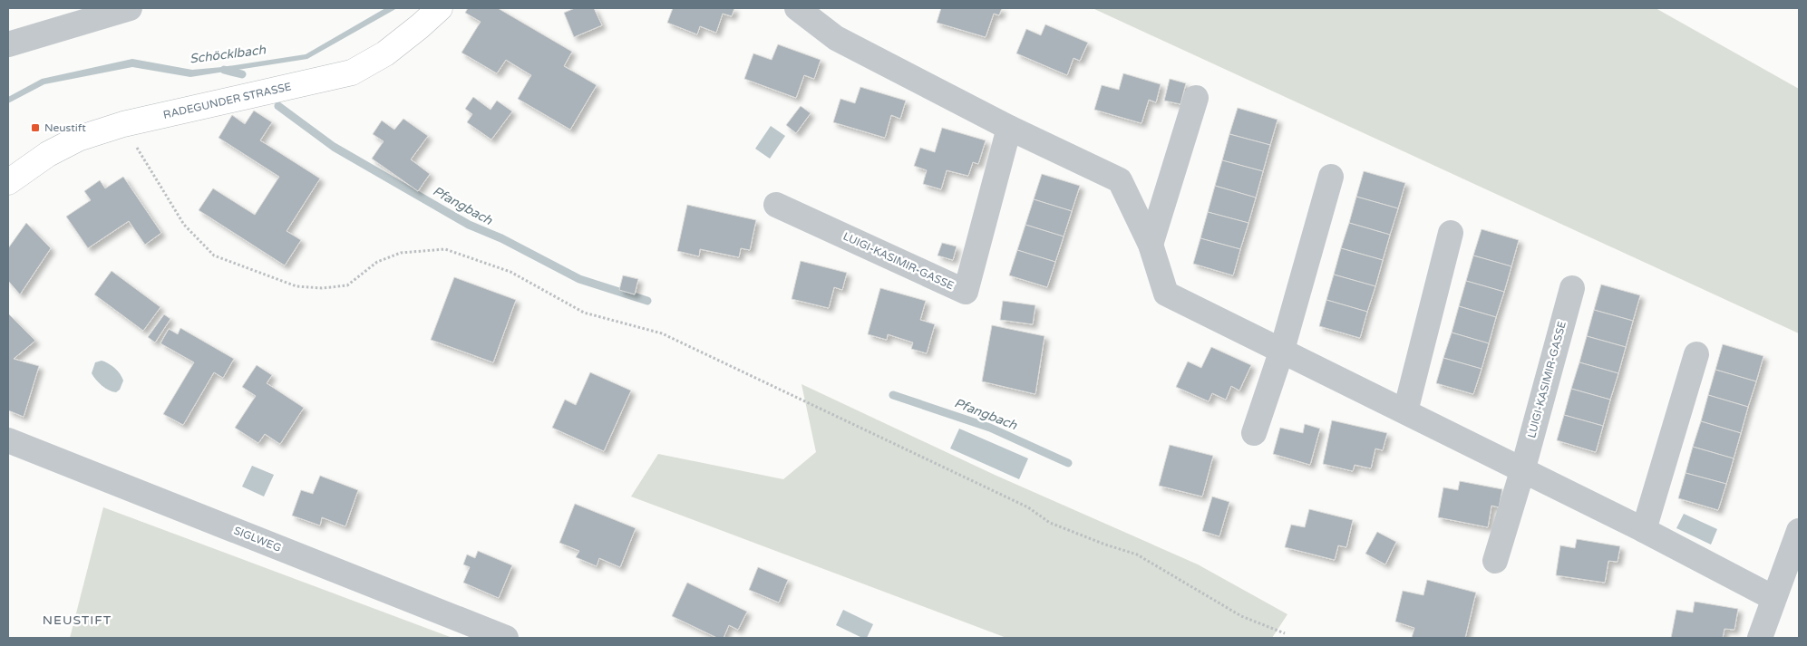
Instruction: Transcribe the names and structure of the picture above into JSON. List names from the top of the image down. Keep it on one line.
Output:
{"streets":{"main road":["RADEGUNDER STRASSE"],"street":["LUIGI-KASIMIR-GASSE","SIGLWEG"]},"districts":["NEUSTIFT"],"water":["Schöcklbach","Pfangbach"],"places":{"transit":["Neustift"]}}
